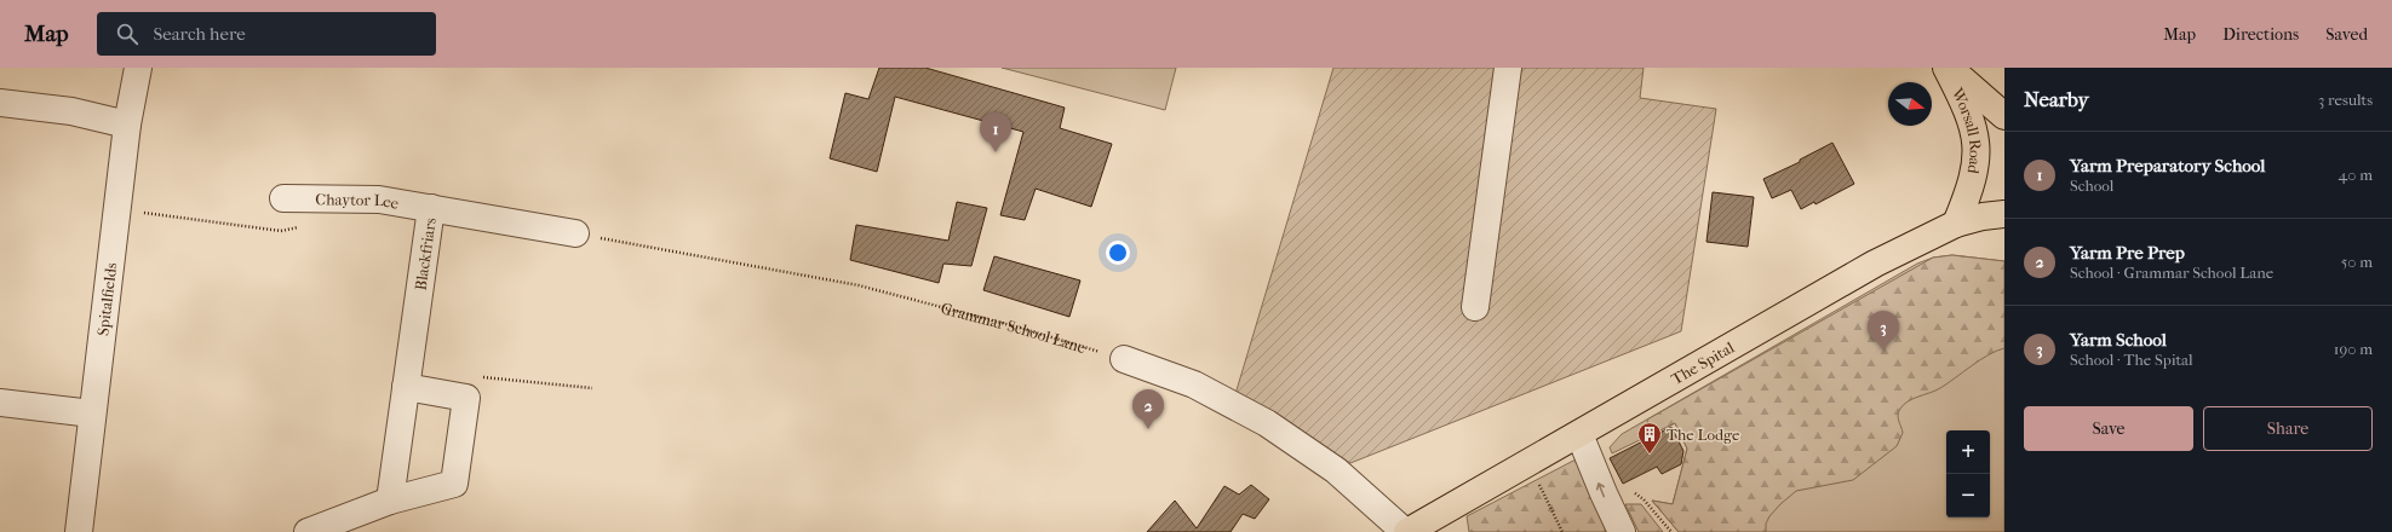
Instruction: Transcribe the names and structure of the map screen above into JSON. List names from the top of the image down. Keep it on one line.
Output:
{"streets":{"main road":["Worsall Road","The Spital"],"street":["Chaytor Lee","Blackfriars","Spitalfields"],"path":["Grammar School Lane"]},"crossings":[["Worsall Road","The Spital"],["Chaytor Lee","Blackfriars"],["Blackfriars","Grammar School Lane"]],"places":{"building":["The Lodge"]},"north":"right","page":{"header":"Map","search":"Search here","nav":["Map","Directions","Saved"],"heading":["Nearby","3 results"],"pins":["1","3","2"],"list":[{"mark":"1","name":"Yarm Preparatory School","note":"School","value":"40 m"},{"mark":"2","name":"Yarm Pre Prep","note":"School · Grammar School Lane","value":"50 m"},{"mark":"3","name":"Yarm School","note":"School · The Spital","value":"190 m"}],"buttons":["Save","Share"],"map_buttons":["+","−"]}}
